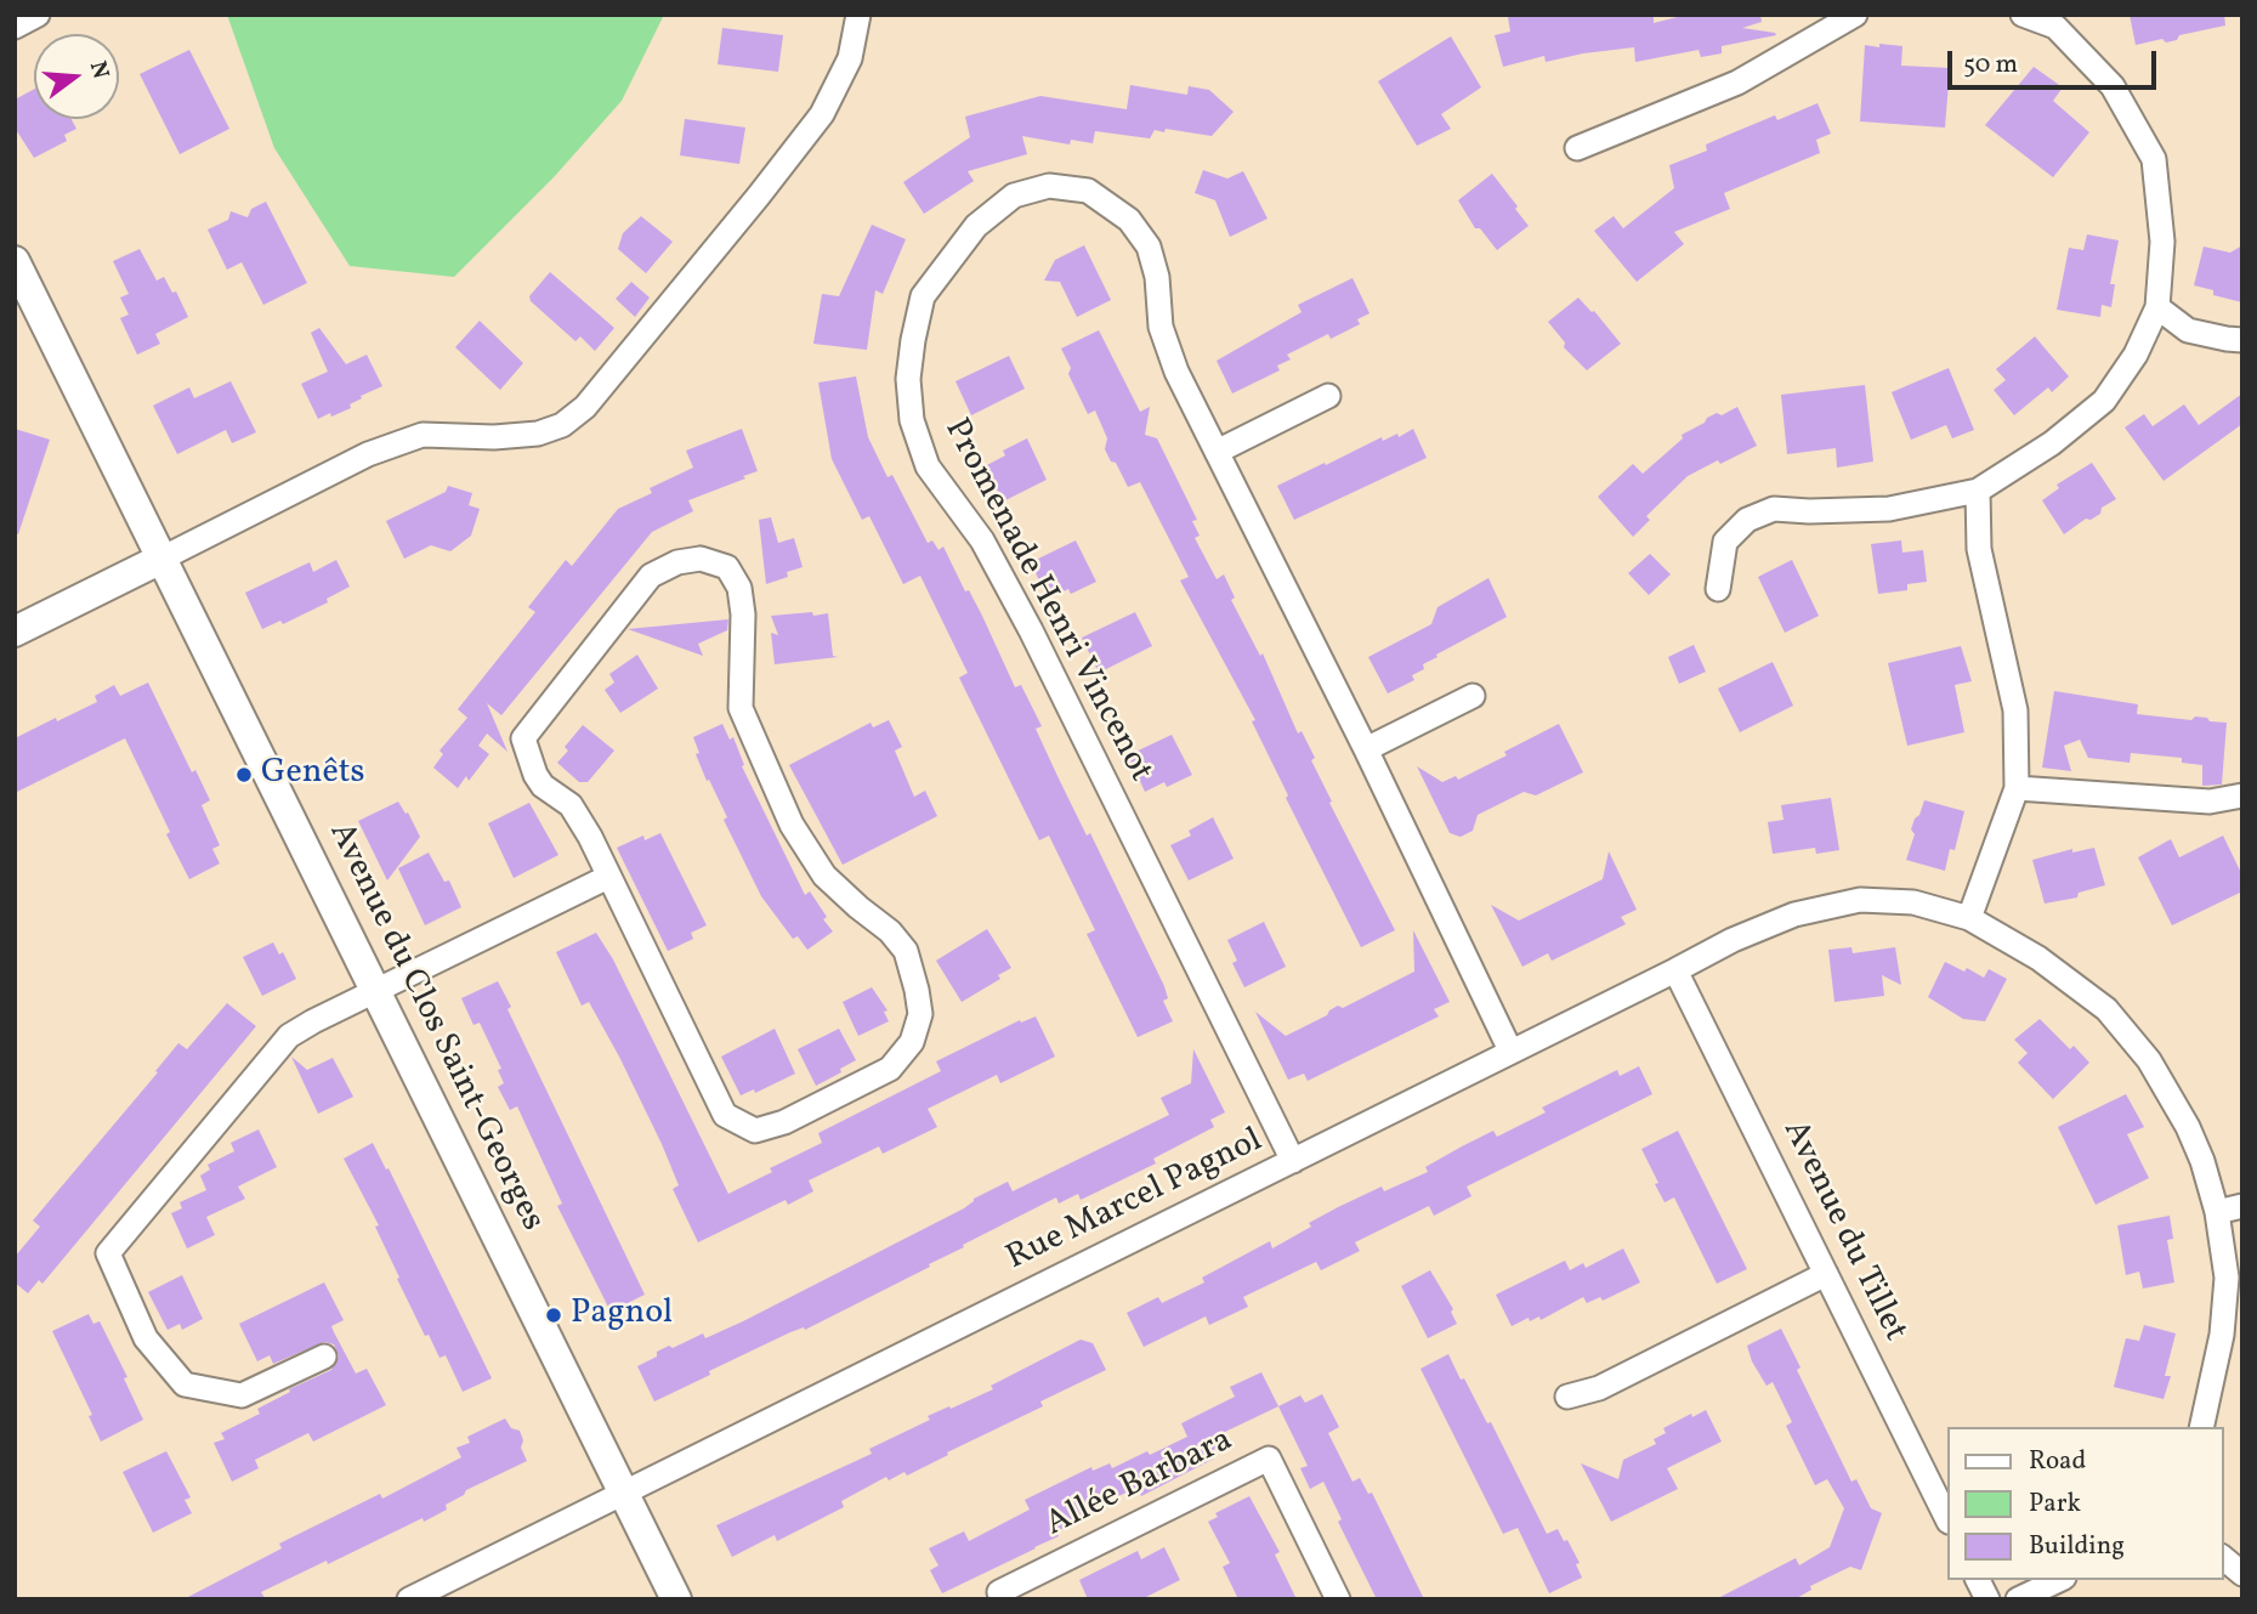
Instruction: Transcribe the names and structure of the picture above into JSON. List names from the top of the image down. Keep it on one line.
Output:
{"streets":{"street":["Promenade Henri Vincenot","Avenue du Clos Saint-Georges","Rue Marcel Pagnol","Avenue du Tillet","Allée Barbara"]},"crossings":[["Promenade Henri Vincenot","Rue Marcel Pagnol"],["Avenue du Clos Saint-Georges","Rue Marcel Pagnol"],["Rue Marcel Pagnol","Avenue du Tillet"]],"places":["Genêts","Pagnol"],"legend":["Road","Park","Building"],"scale_bar":"50 m","north":"right"}
